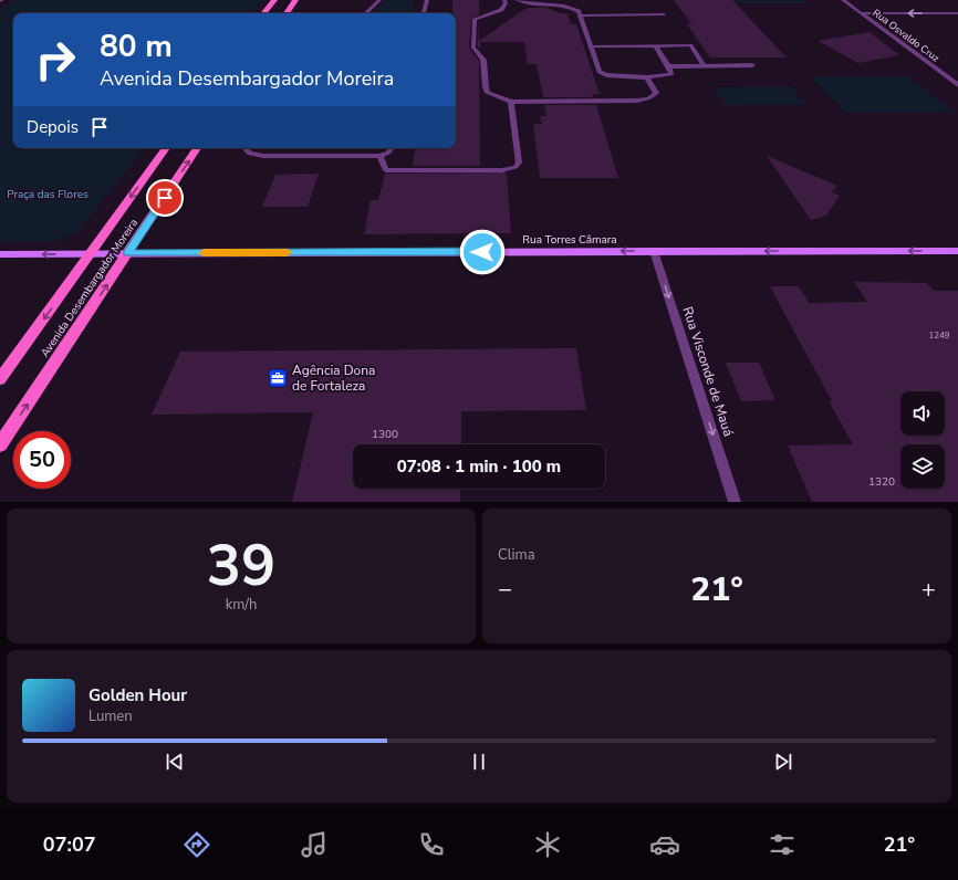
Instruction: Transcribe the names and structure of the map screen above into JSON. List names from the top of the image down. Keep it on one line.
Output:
{"streets":{"main road":["Rua Torres Câmara","Avenida Desembargador Moreira"],"street":["Rua Osvaldo Cruz","Rua Visconde de Mauá"]},"crossings":[["Rua Torres Câmara","Avenida Desembargador Moreira"],["Rua Torres Câmara","Rua Visconde de Mauá"]],"one_way":["Rua Torres Câmara","Rua Visconde de Mauá"],"parks":["Praça das Flores"],"places":{"office":["Agência Dona de Fortaleza"]},"house_numbers":["1249","1300","1320"],"page":{"turn":["80 m","Avenida Desembargador Moreira"],"then":"Depois","limit":"50","trip":"07:08 · 1 min · 100 m","tile":[["39","km/h"],"Clima"],"heat":["−","21°","+"],"song":["Golden Hour","Lumen"],"tabs":["07:07","21°"]}}
